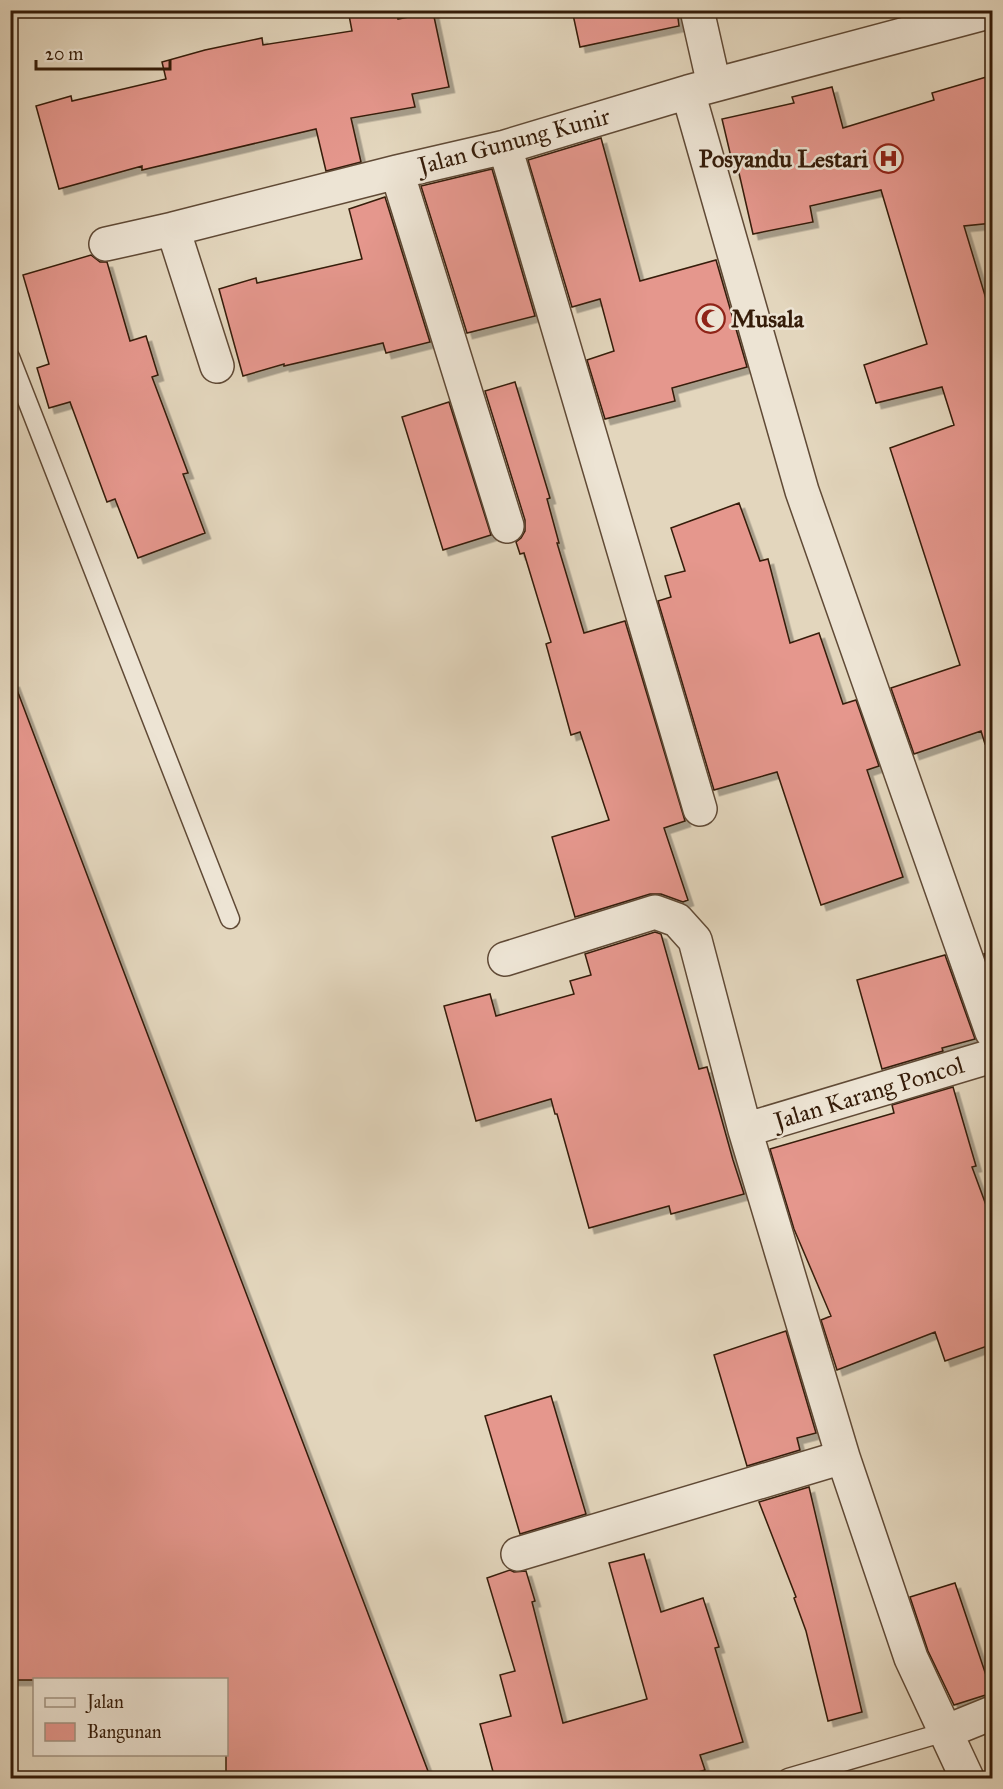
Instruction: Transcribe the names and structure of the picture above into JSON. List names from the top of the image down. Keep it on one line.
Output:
{"streets":{"street":["Jalan Gunung Kunir","Jalan Karang Poncol"]},"places":{"hospital":["Posyandu Lestari"],"mosque":["Musala"]},"legend":["Jalan","Bangunan"],"scale_bar":"20 m"}
